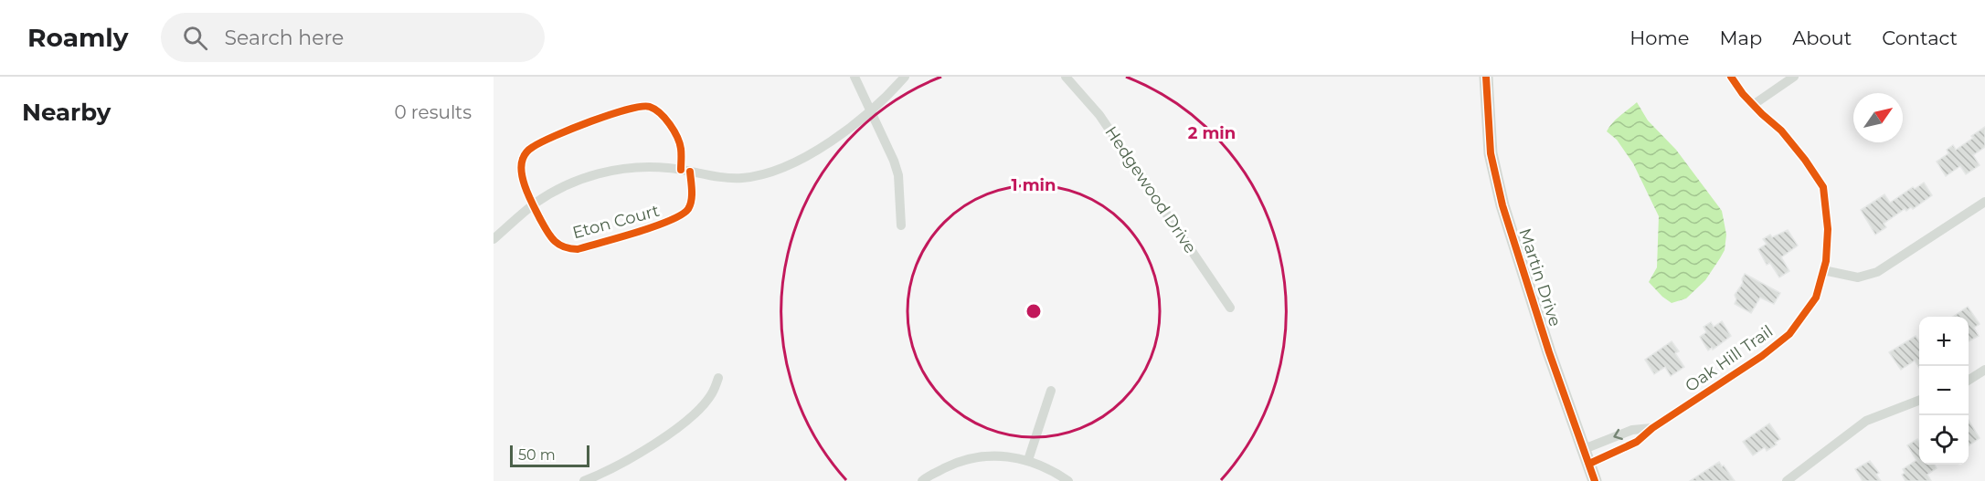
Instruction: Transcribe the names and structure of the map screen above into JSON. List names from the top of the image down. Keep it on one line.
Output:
{"streets":{"street":["Hedgewood Drive","Eton Court","Martin Drive","Oak Hill Trail"]},"crossings":[["Martin Drive","Oak Hill Trail"]],"scale_bar":"50 m","north":"top right","page":{"header":"Roamly","search":"Search here","nav":["Home","Map","About","Contact"],"heading":["Nearby","0 results"],"map_buttons":["+","−"],"scale":"50 m"},"rings":["2 min","1 min"]}
